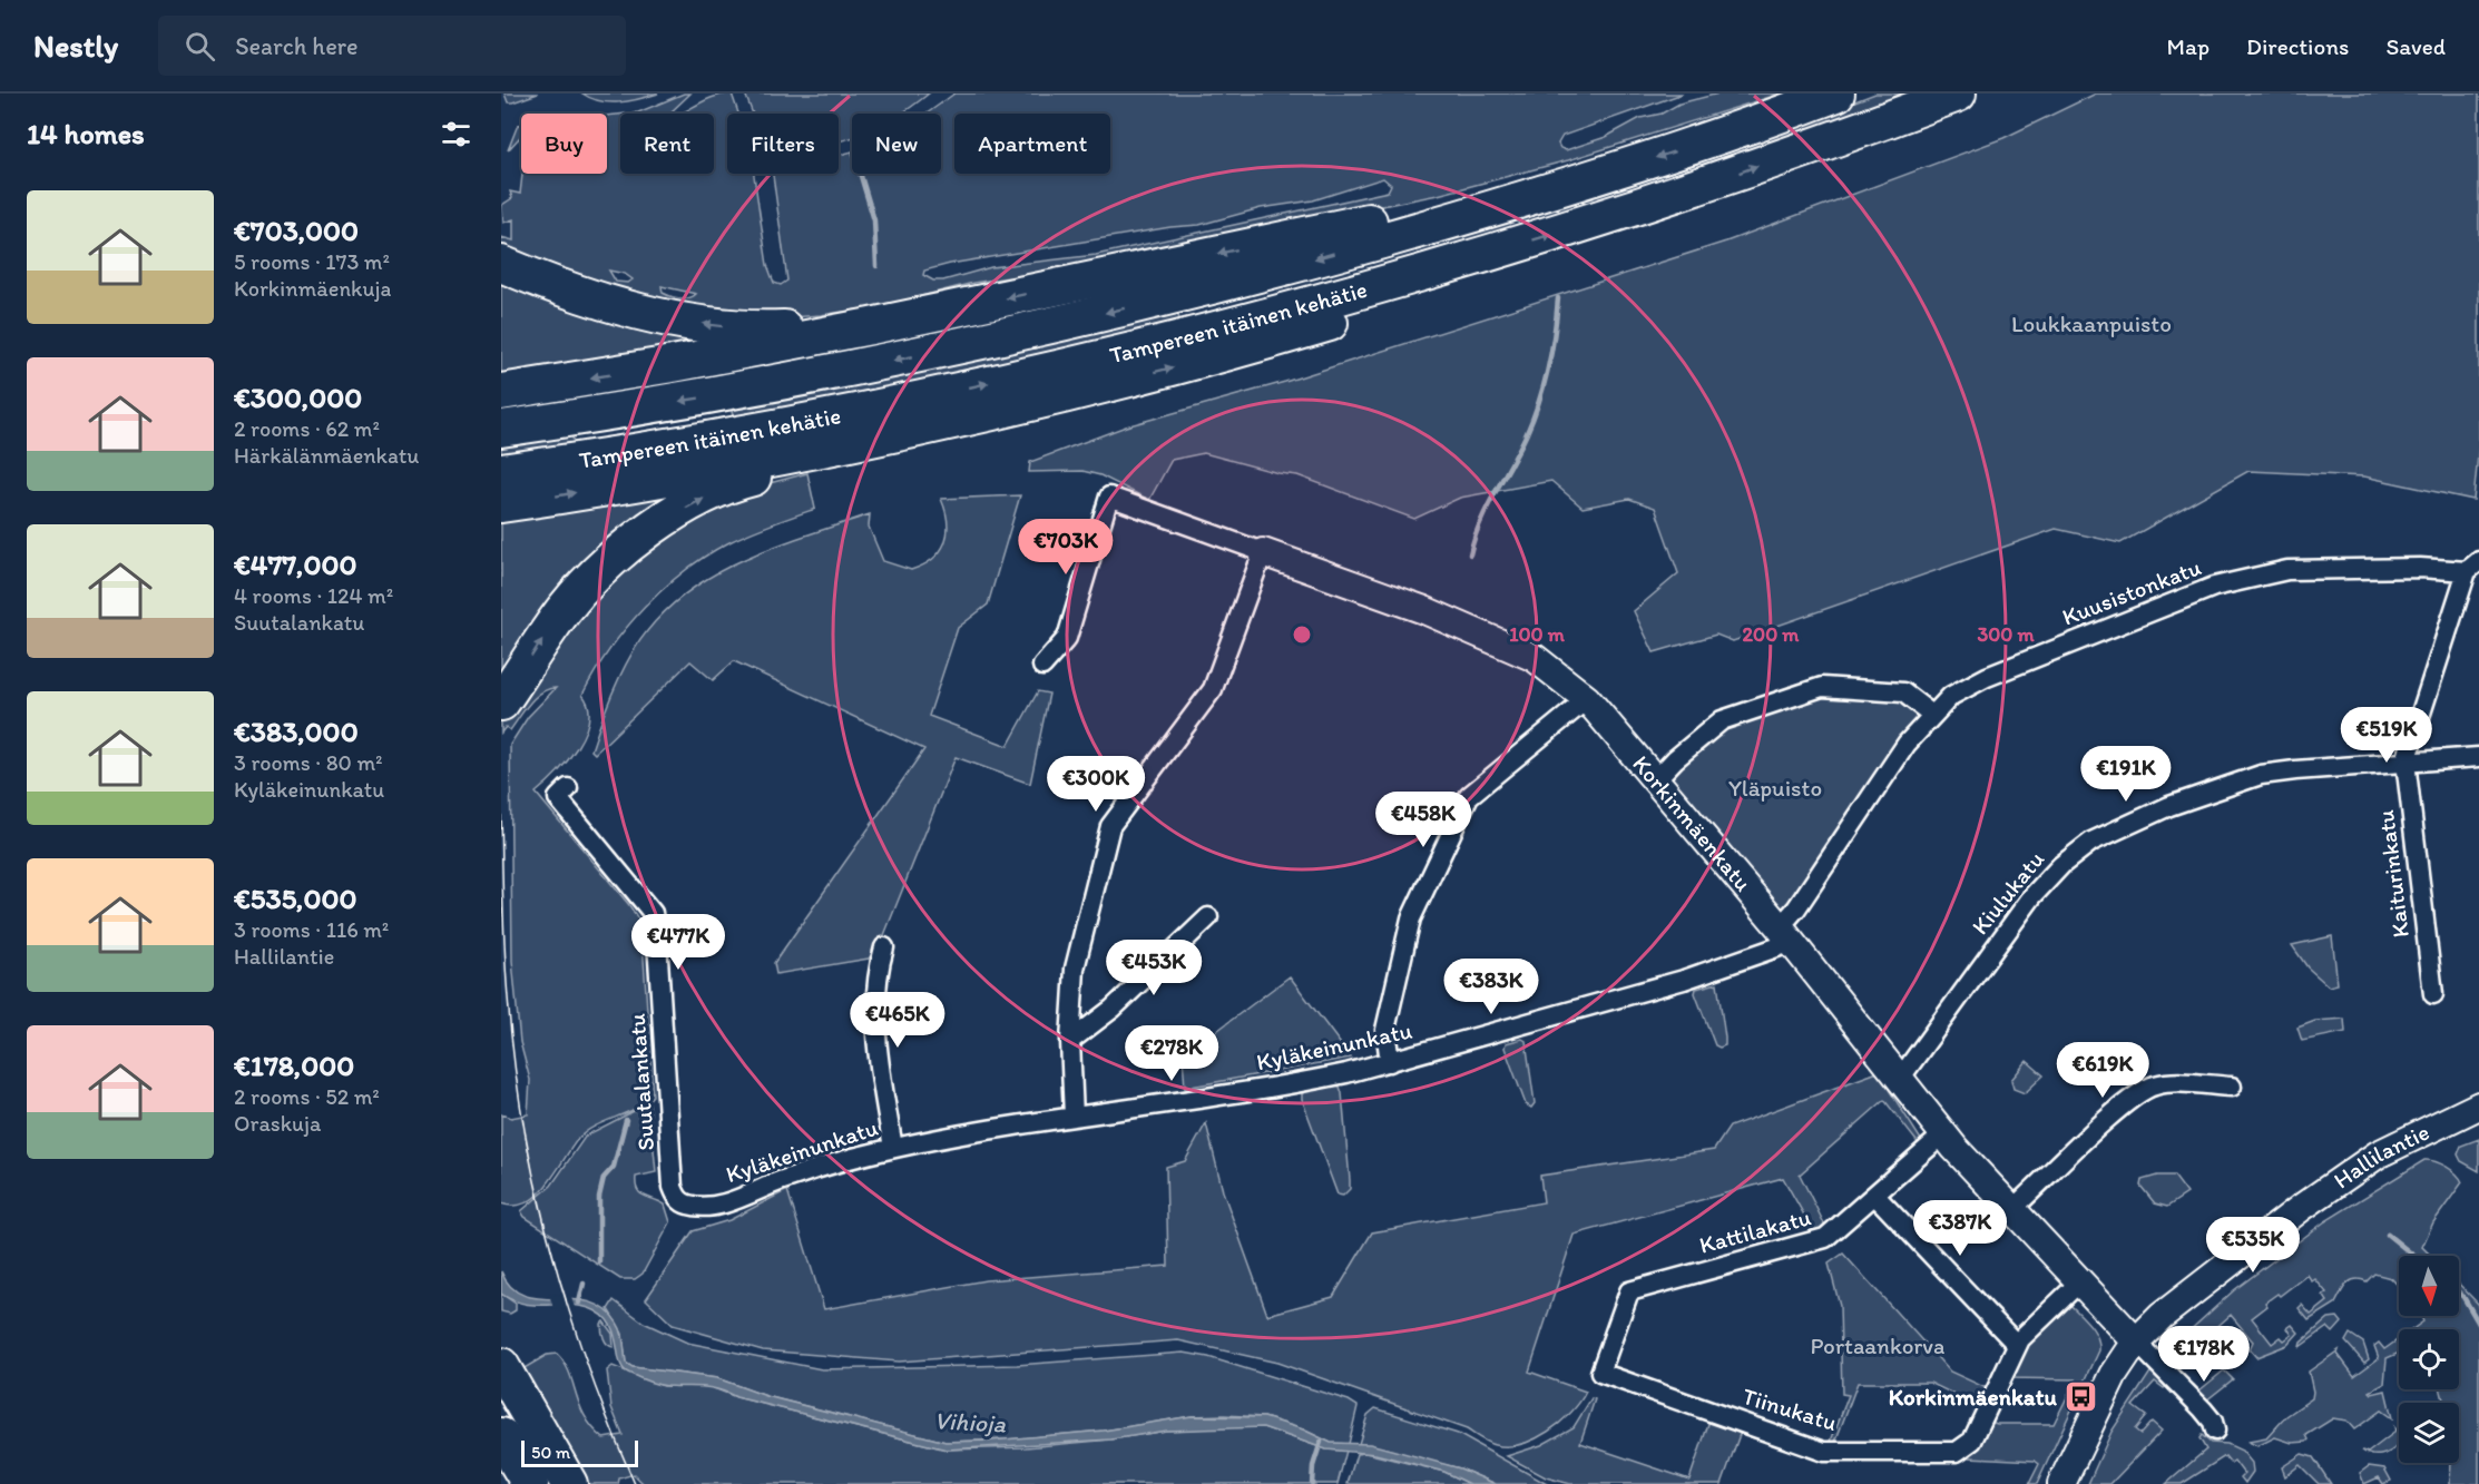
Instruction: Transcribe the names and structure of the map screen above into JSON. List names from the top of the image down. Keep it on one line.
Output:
{"streets":{"highway":["Tampereen itäinen kehätie"],"street":["Kuusistonkatu","Korkinmäenkatu","Kaiturinkatu","Kiulukatu","Kyläkeinunkatu","Suutalankatu","Hallilantie","Kattilakatu","Tiinukatu"]},"crossings":[["Kuusistonkatu","Korkinmäenkatu"],["Kuusistonkatu","Kaiturinkatu"],["Kuusistonkatu","Kyläkeinunkatu"],["Korkinmäenkatu","Kiulukatu"],["Korkinmäenkatu","Kyläkeinunkatu"],["Korkinmäenkatu","Hallilantie"],["Korkinmäenkatu","Kattilakatu"],["Korkinmäenkatu","Tiinukatu"],["Kaiturinkatu","Kiulukatu"],["Kyläkeinunkatu","Suutalankatu"],["Kattilakatu","Tiinukatu"]],"water":["Vihioja"],"parks":["Loukkaanpuisto","Yläpuisto","Portaankorva"],"places":{"bus stop":["Korkinmäenkatu"]},"scale_bar":"50 m","north":"bottom","page":{"header":"Nestly","search":"Search here","nav":["Map","Directions","Saved"],"heading":"14 homes","chip":["Buy","Rent","Filters","New","Apartment"],"list":[{"name":"€703,000","note":"5 rooms · 173 m² · Korkinmäenkuja"},{"name":"€300,000","note":"2 rooms · 62 m² · Härkälänmäenkatu"},{"name":"€477,000","note":"4 rooms · 124 m² · Suutalankatu"},{"name":"€383,000","note":"3 rooms · 80 m² · Kyläkeinunkatu"},{"name":"€535,000","note":"3 rooms · 116 m² · Hallilantie"},{"name":"€178,000","note":"2 rooms · 52 m² · Oraskuja"}],"price":["€703K","€519K","€191K","€300K","€458K","€477K","€453K","€383K","€465K","€278K","€619K","€387K","€535K","€178K"],"scale":"50 m"},"rings":["100 m","200 m","300 m"]}
